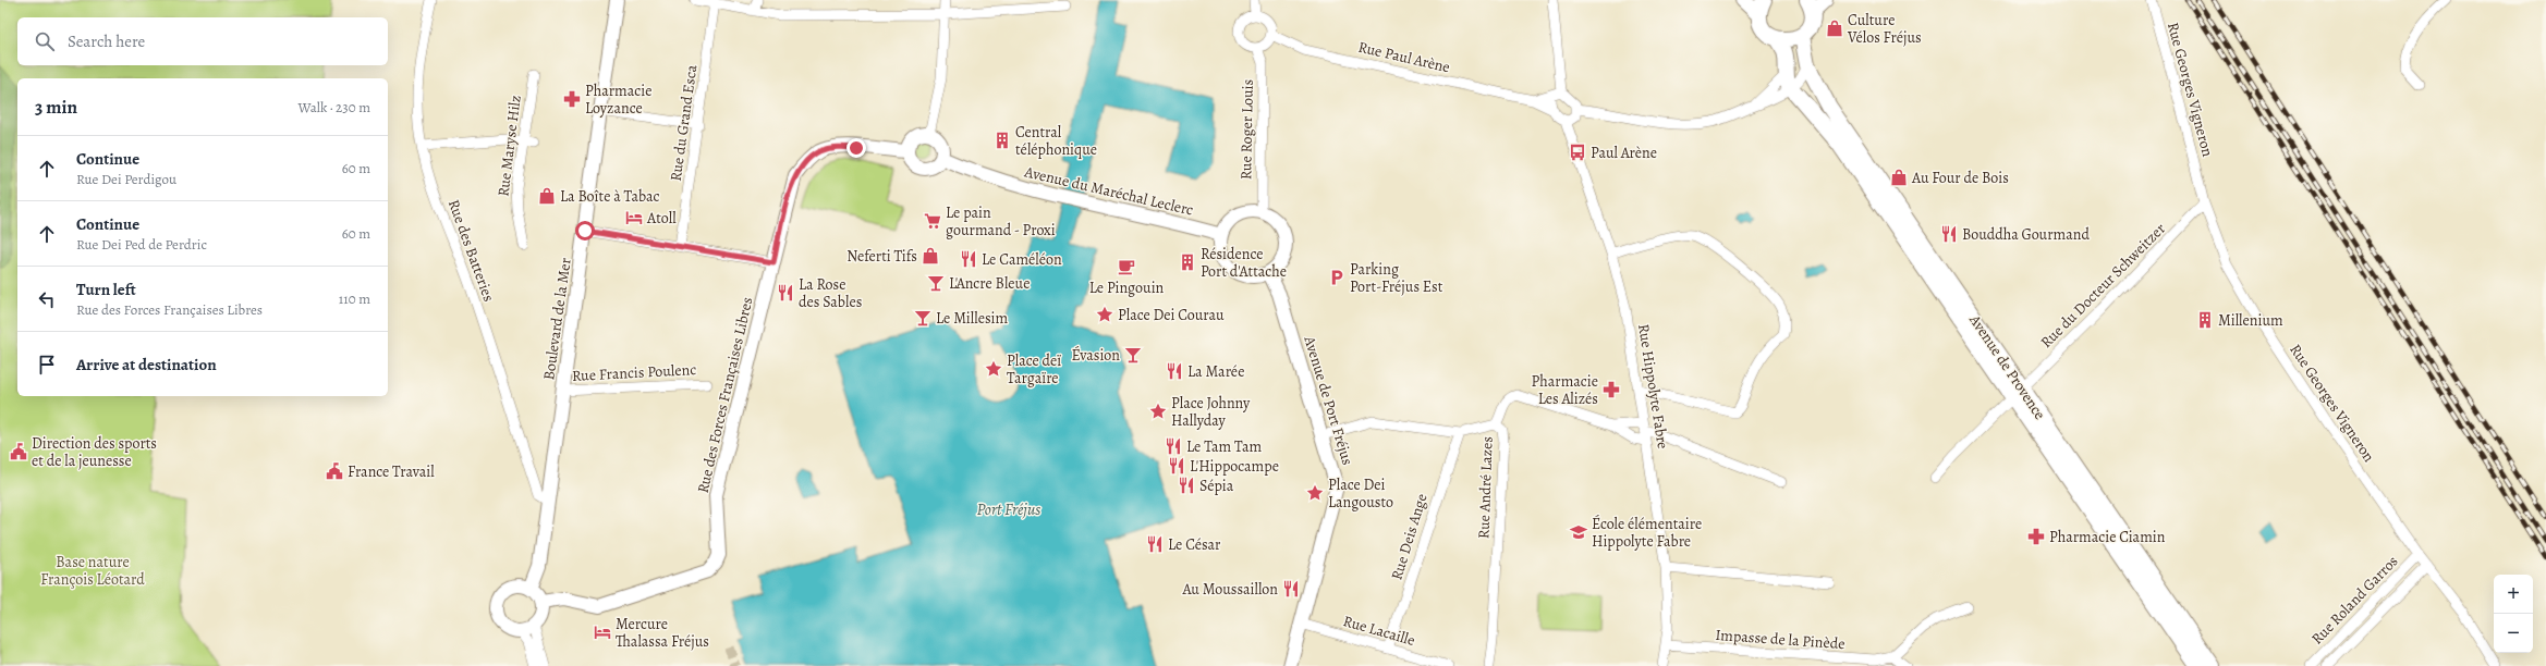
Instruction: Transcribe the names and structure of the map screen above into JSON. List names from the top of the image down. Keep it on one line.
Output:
{"streets":{"main road":["Avenue de Provence"],"street":["Rue Paul Arène","Rue Georges Vigneron","Rue du Grand Esca","Rue Roger Louis","Rue Maryse Hilz","Avenue du Maréchal Leclerc","Rue des Batteries","Rue du Docteur Schweitzer","Boulevard de la Mer","Rue Francis Poulenc","Rue Hippolyte Fabre","Rue des Forces Françaises Libres","Avenue de Port Fréjus","Rue André Lazes","Rue Deis Ange","Rue Roland Garros","Rue Lacaille","Impasse de la Pinède"]},"crossings":[["Rue Paul Arène","Rue Roger Louis"],["Rue Paul Arène","Rue Hippolyte Fabre"],["Rue Georges Vigneron","Rue du Docteur Schweitzer"],["Rue Georges Vigneron","Rue Roland Garros"],["Rue Roger Louis","Avenue du Maréchal Leclerc"],["Rue Roger Louis","Avenue de Port Fréjus"],["Avenue du Maréchal Leclerc","Rue des Forces Françaises Libres"],["Avenue du Maréchal Leclerc","Avenue de Port Fréjus"],["Rue des Batteries","Boulevard de la Mer"],["Rue du Docteur Schweitzer","Avenue de Provence"],["Boulevard de la Mer","Rue Francis Poulenc"],["Boulevard de la Mer","Rue des Forces Françaises Libres"],["Rue Hippolyte Fabre","Rue André Lazes"],["Rue Hippolyte Fabre","Impasse de la Pinède"],["Avenue de Port Fréjus","Rue Lacaille"],["Rue Deis Ange","Rue Lacaille"]],"water":["Port Fréjus"],"parks":["Base nature François Léotard"],"places":{"shop":["Culture Vélos Fréjus","Au Four de Bois","La Boîte à Tabac","Neferti Tifs"],"pharmacy":["Pharmacie Loyzance","Pharmacie Les Alizés","Pharmacie Ciamin"],"building":["Central téléphonique","Résidence Port d'Attache","Millenium"],"bus stop":["Paul Arène"],"hotel":["Atoll","Mercure Thalassa Fréjus"],"supermarket":["Le pain gourmand - Proxi"],"restaurant":["Bouddha Gourmand","Le Caméléon","La Rose des Sables","La Marée","Le Tam Tam","L'Hippocampe","Sépia","Le César","Au Moussaillon"],"cafe":["Le Pingouin"],"parking":["Parking Port-Fréjus Est"],"bar":["L'Ancre Bleue","Le Millesim","Évasion"],"place":["Place Dei Courau","Place deï Targaïre","Place Johnny Hallyday","Place Dei Langousto"],"public building":["Direction des sports et de la jeunesse","France Travail"],"school or university":["École élémentaire Hippolyte Fabre"]},"page":{"search":"Search here","heading":["3 min","Walk · 230 m"],"list":[["Continue","Rue Dei Perdigou","60 m"],["Continue","Rue Dei Ped de Perdric","60 m"],["Turn left","Rue des Forces Françaises Libres","110 m"],"Arrive at destination"],"map_buttons":["+","−"]}}
